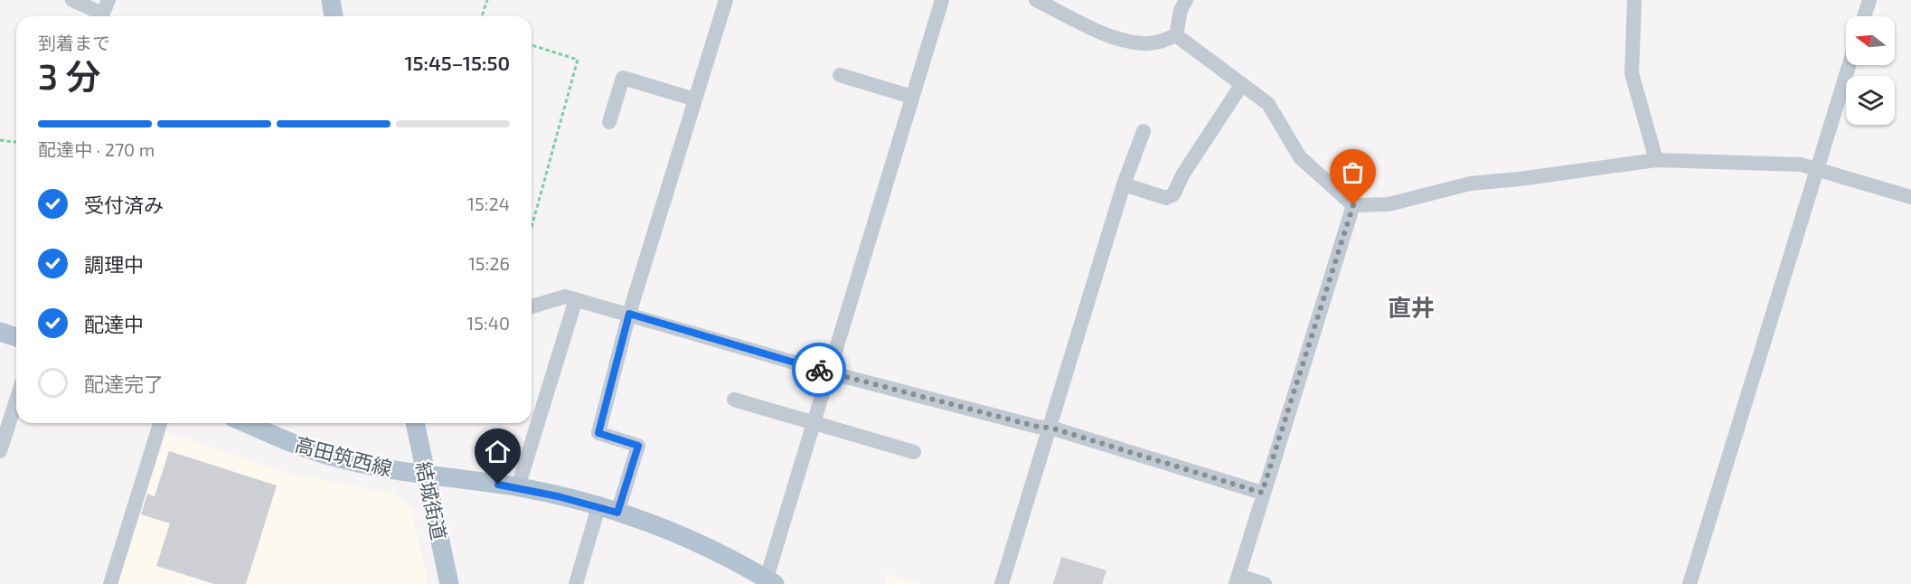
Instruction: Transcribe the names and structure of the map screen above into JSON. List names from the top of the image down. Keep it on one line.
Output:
{"streets":{"main road":["高田筑西線","結城街道"]},"crossings":[["高田筑西線","結城街道"]],"districts":["直井"],"north":"left","page":{"heading":["3 分","到着まで","15:45–15:50"],"bar":"配達中 · 270 m","list":[["受付済み","15:24"],["調理中","15:26"],["配達中","15:40"],"配達完了"]}}
